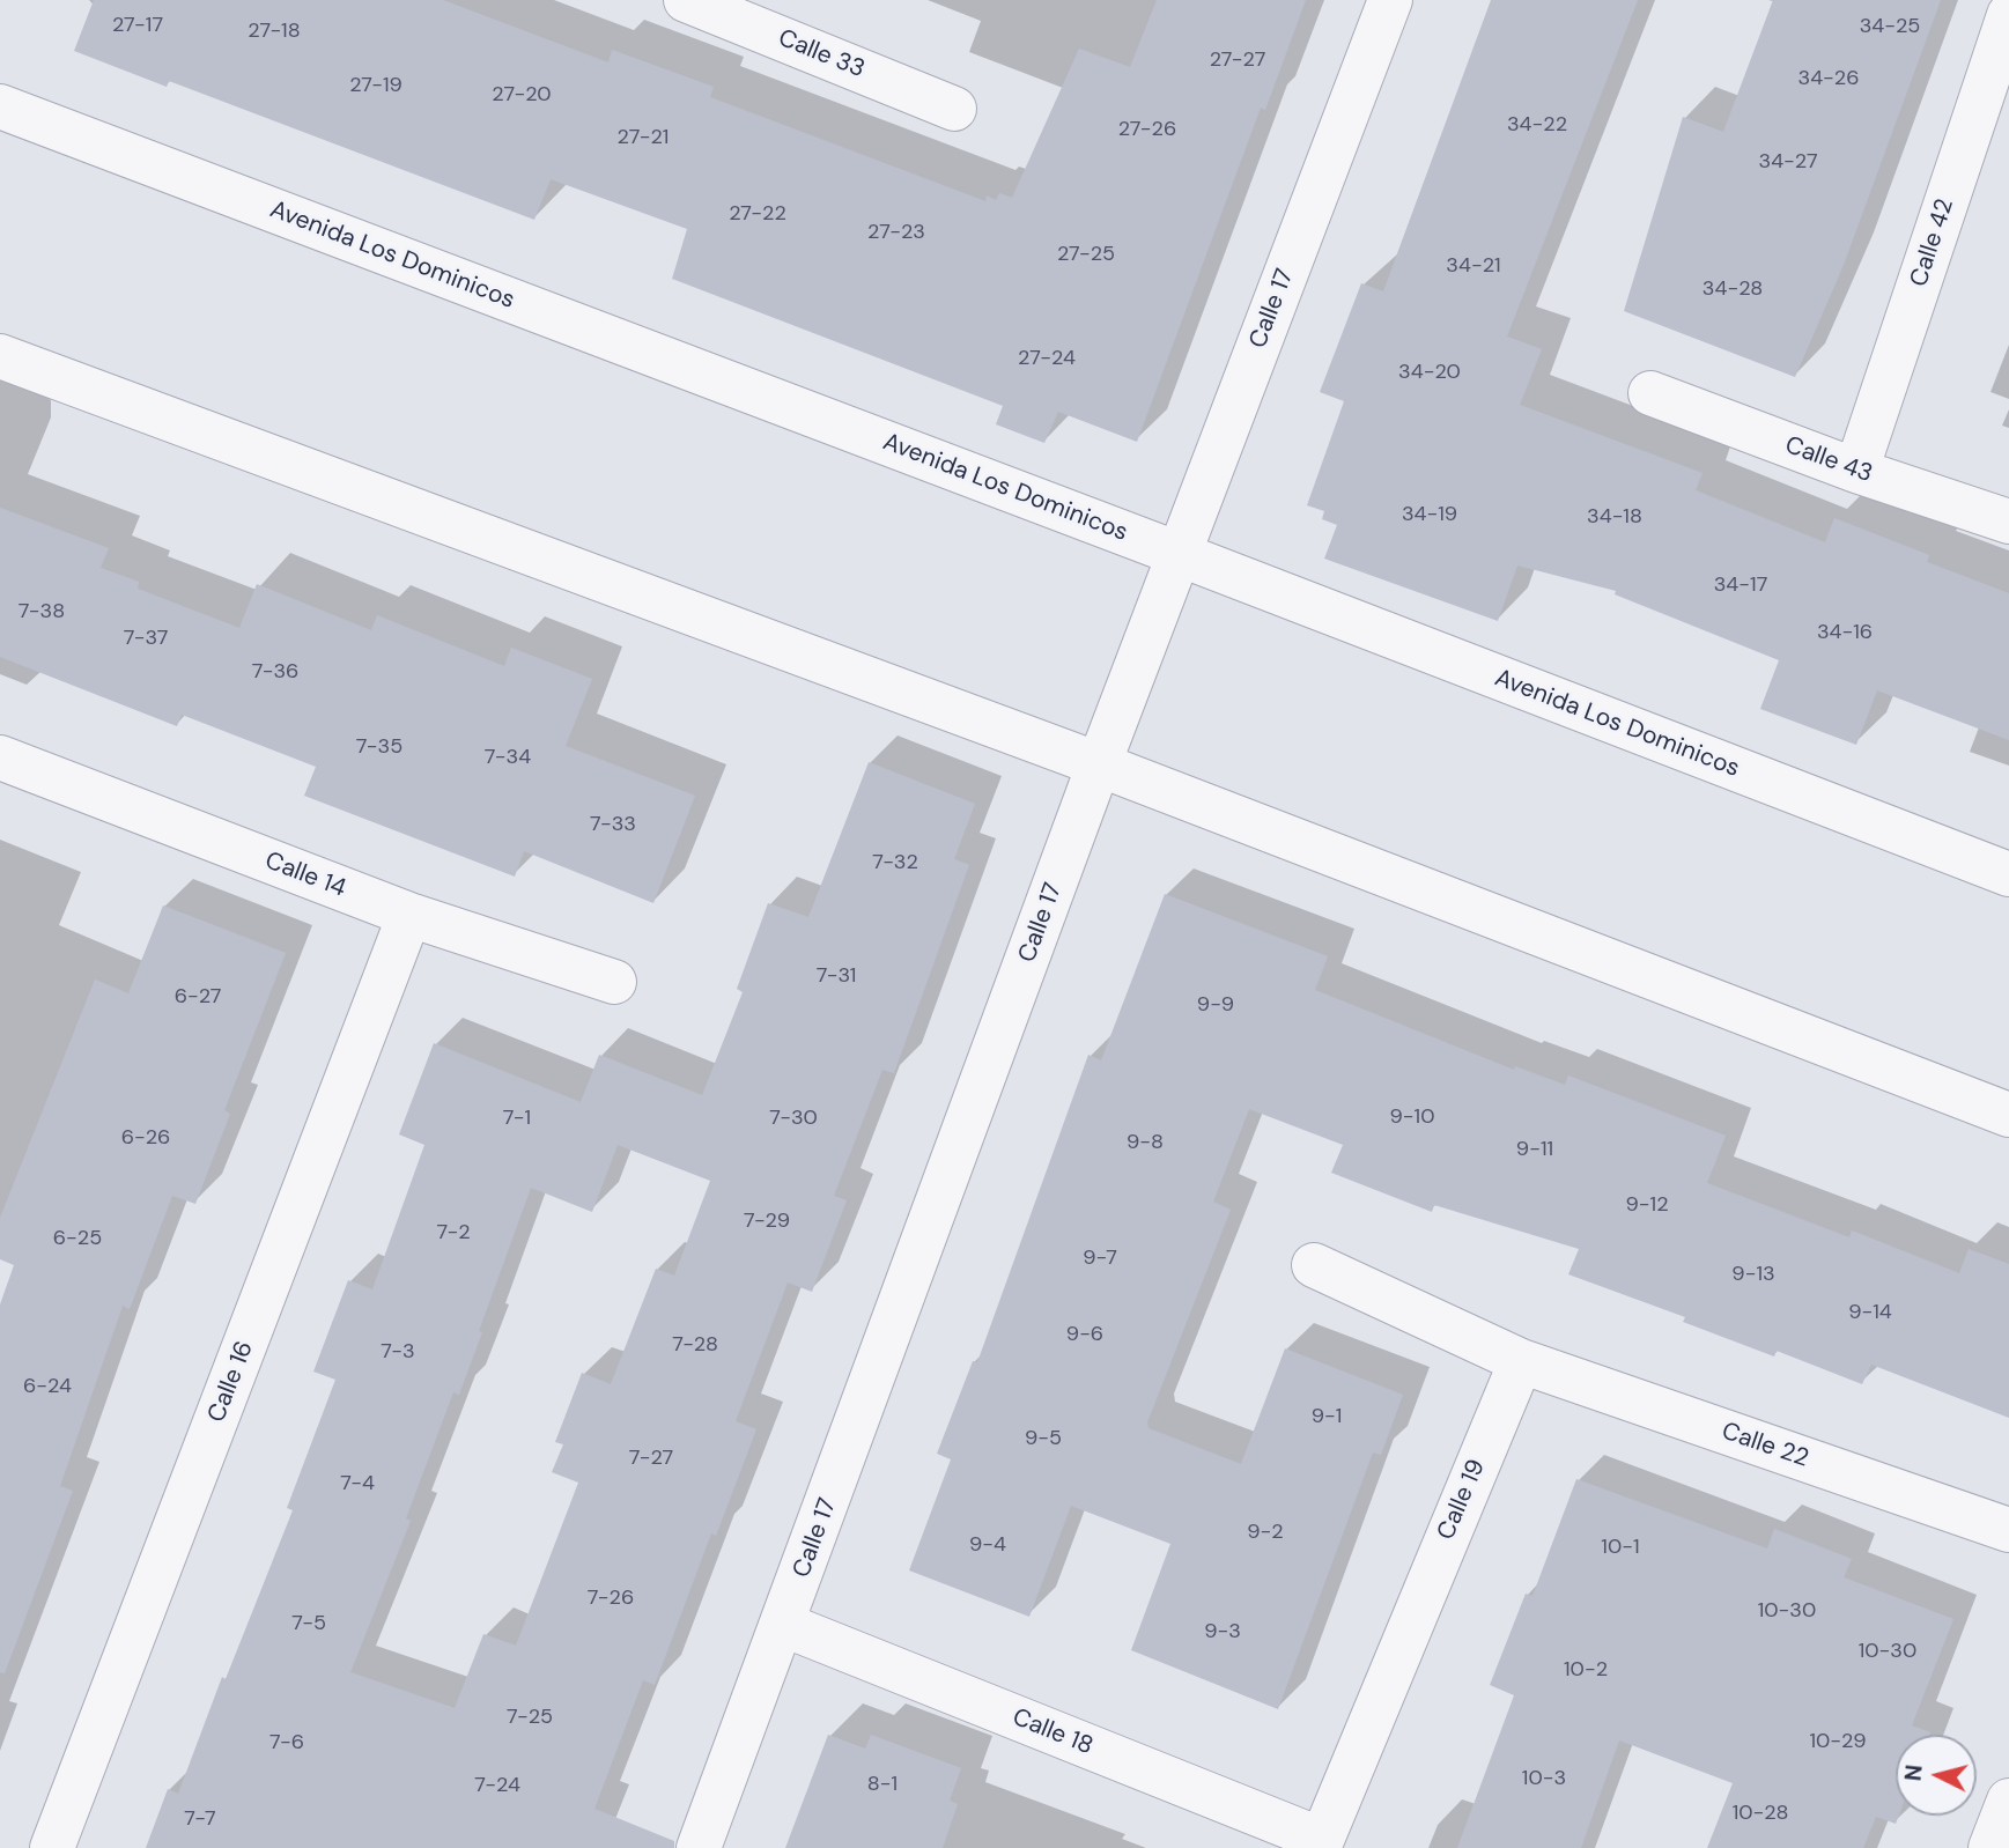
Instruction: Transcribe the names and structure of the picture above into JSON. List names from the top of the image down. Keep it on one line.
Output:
{"streets":{"street":["Calle 33","Calle 42","Avenida Los Dominicos","Calle 17","Calle 43","Calle 14","Calle 16","Calle 22","Calle 19","Calle 18"]},"crossings":[["Calle 42","Calle 43"],["Avenida Los Dominicos","Calle 17"],["Calle 17","Calle 18"],["Calle 14","Calle 16"],["Calle 22","Calle 19"],["Calle 19","Calle 18"]],"house_numbers":["27-17","34-25","27-18","27-27","34-26","27-19","27-20","34-22","27-26","27-21","34-27","27-22","27-23","27-25","34-21","34-28","27-24","34-20","34-19","34-18","34-17","7-38","34-16","7-37","7-36","7-35","7-34","7-33","7-32","7-31","6-27","9-9","9-10","7-1","7-30","6-26","9-8","9-11","9-12","7-29","7-2","6-25","9-7","9-13","9-14","9-6","7-28","7-3","6-24","9-1","9-5","7-27","7-4","9-2","9-4","10-1","7-26","10-30","7-5","9-3","10-30","10-2","7-25","10-29","7-6","10-3","8-1","7-24","10-28","7-7"],"north":"left"}
